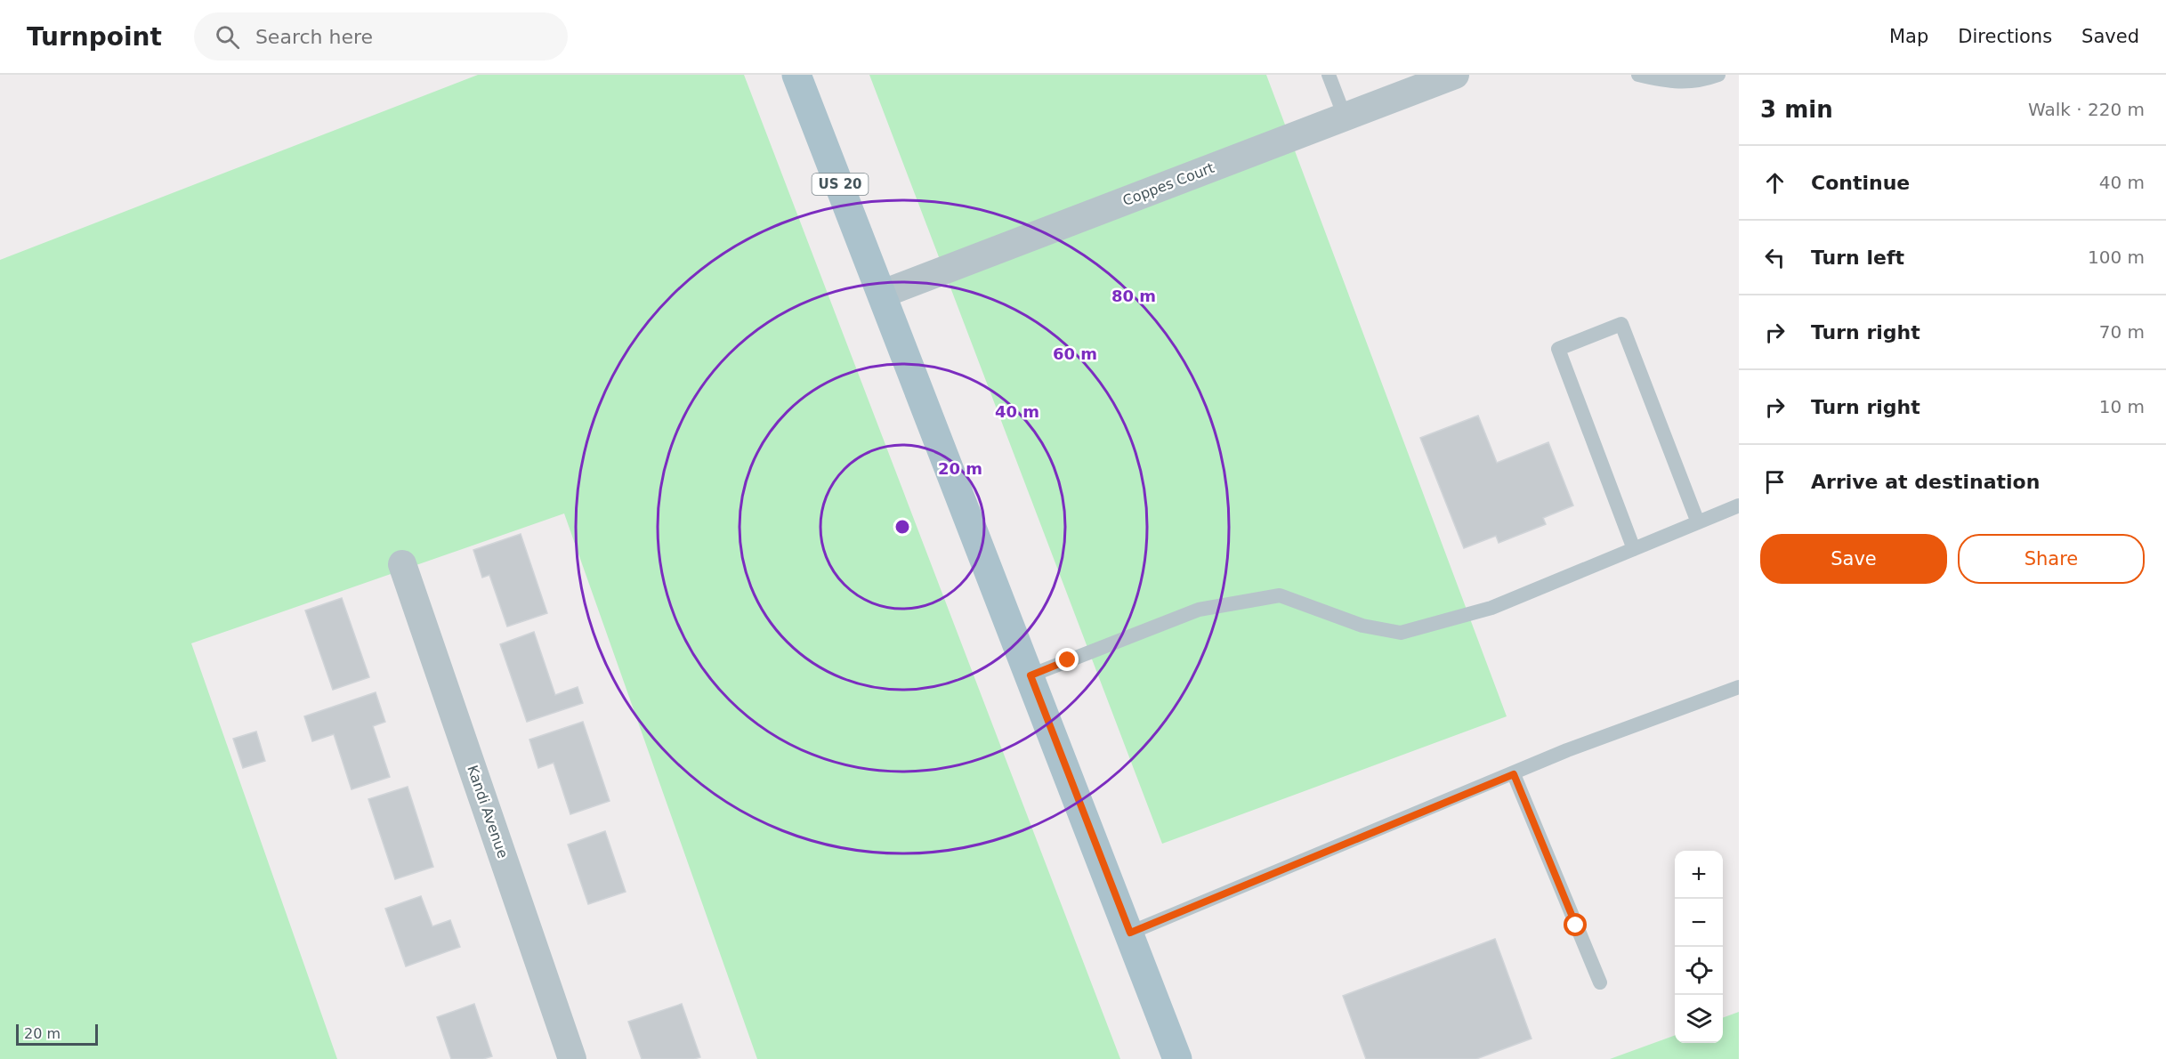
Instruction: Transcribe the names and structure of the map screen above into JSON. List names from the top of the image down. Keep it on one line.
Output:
{"streets":{"main road":["US 20"],"street":["Coppes Court","Kandi Avenue"]},"crossings":[["US 20","Coppes Court"]],"scale_bar":"20 m","page":{"header":"Turnpoint","search":"Search here","nav":["Map","Directions","Saved"],"heading":["3 min","Walk · 220 m"],"list":[["Continue","40 m"],["Turn left","100 m"],["Turn right","70 m"],["Turn right","10 m"],"Arrive at destination"],"buttons":["Save","Share"],"map_buttons":["+","−"],"scale":"20 m"},"rings":["80 m","60 m","40 m","20 m"]}
